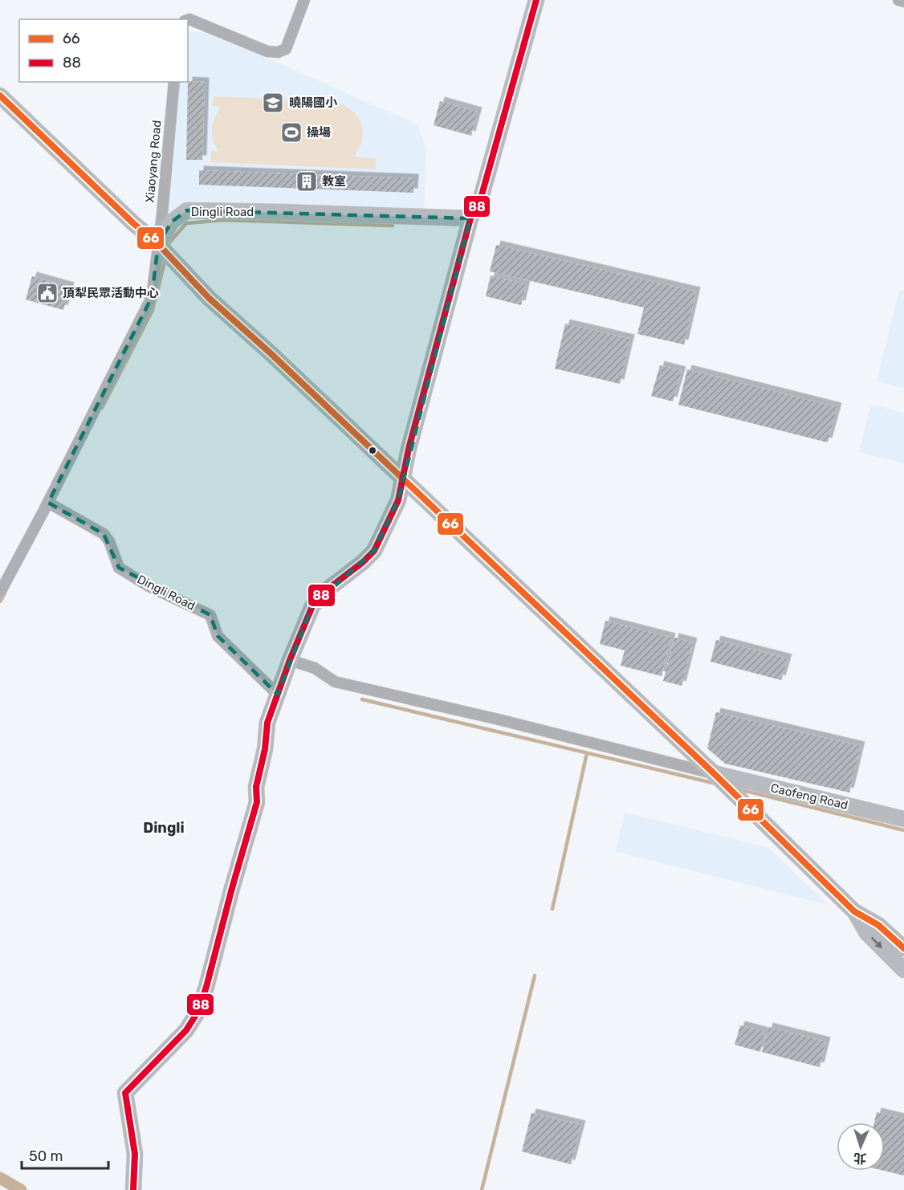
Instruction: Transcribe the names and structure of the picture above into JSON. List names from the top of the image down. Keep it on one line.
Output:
{"streets":{"street":["Xiaoyang Road","Dingli Road","Caofeng Road"]},"crossings":[["Xiaoyang Road","Dingli Road"]],"districts":["Dingli"],"places":{"school or university":["曉陽國小"],"sports":["操場"],"building":["教室"],"public building":["頂犁民眾活動中心"]},"lines":["transit line 88","transit line 66"],"legend":["66","88"],"scale_bar":"50 m","north":"bottom"}
